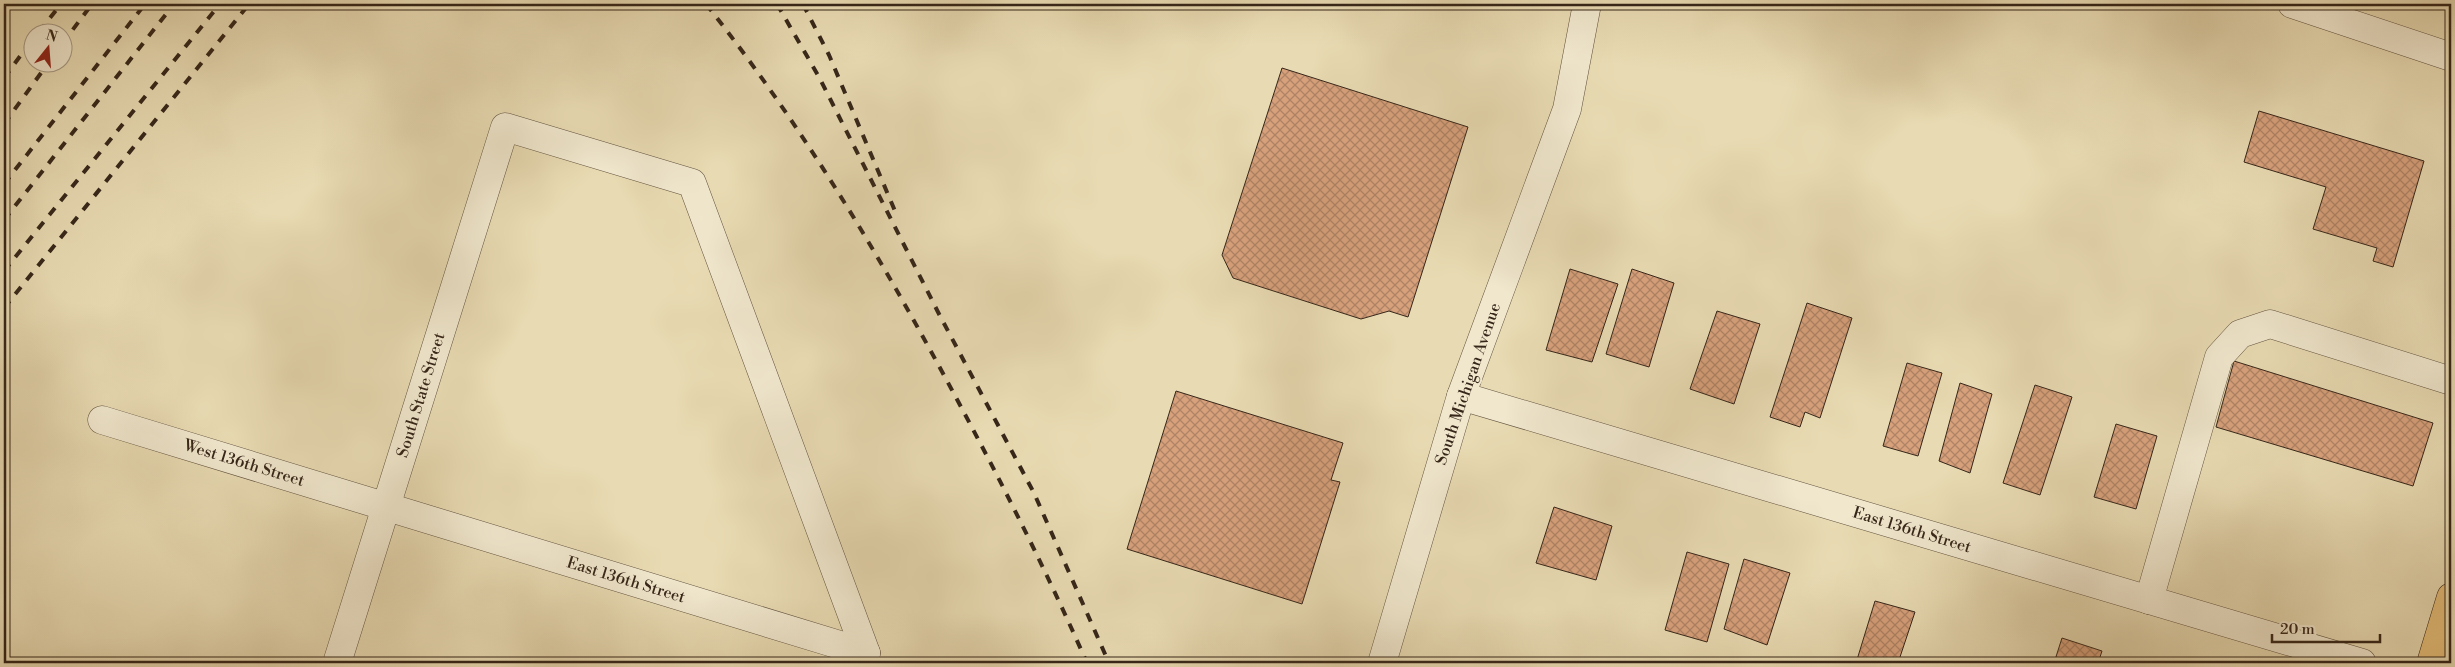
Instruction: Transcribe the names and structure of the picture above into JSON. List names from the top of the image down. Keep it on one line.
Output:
{"streets":{"street":["South Michigan Avenue","South State Street","West 136th Street","East 136th Street"]},"crossings":[["South Michigan Avenue","East 136th Street"],["South State Street","West 136th Street"],["South State Street","East 136th Street"],["West 136th Street","East 136th Street"]],"scale_bar":"20 m","north":"top"}
